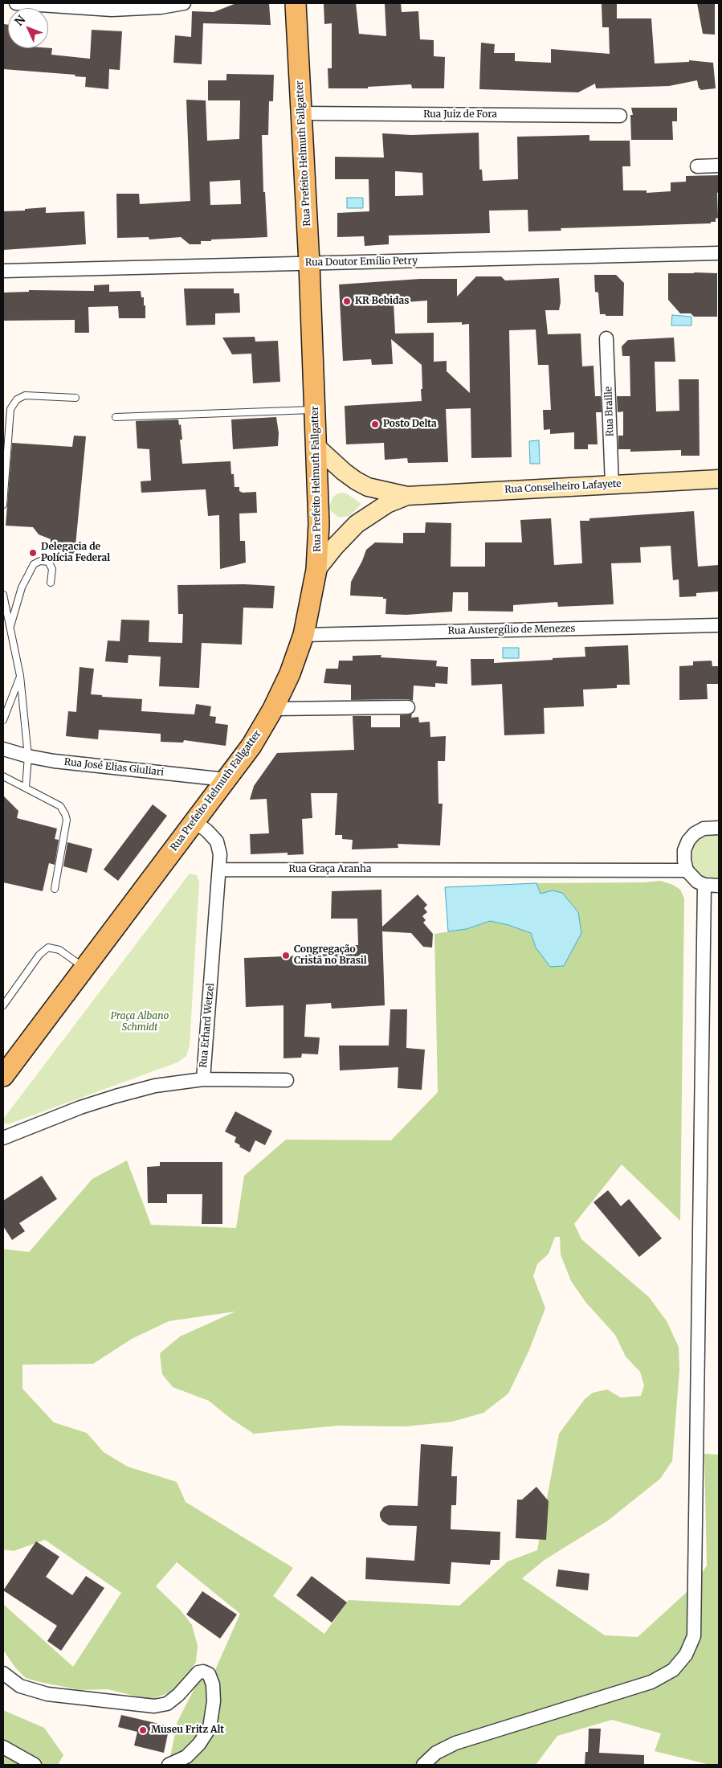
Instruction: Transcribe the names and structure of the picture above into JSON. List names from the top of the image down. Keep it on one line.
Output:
{"streets":{"main road":["Rua Prefeito Helmuth Fallgatter"],"street":["Rua Juiz de Fora","Rua Doutor Emílio Petry","Rua Braille","Rua Conselheiro Lafayete","Rua Austergílio de Menezes","Rua José Elias Giuliari","Rua Graça Aranha","Rua Erhard Wetzel"]},"crossings":[["Rua Juiz de Fora","Rua Prefeito Helmuth Fallgatter"],["Rua Prefeito Helmuth Fallgatter","Rua Doutor Emílio Petry"],["Rua Prefeito Helmuth Fallgatter","Rua Conselheiro Lafayete"],["Rua Prefeito Helmuth Fallgatter","Rua Austergílio de Menezes"],["Rua Prefeito Helmuth Fallgatter","Rua José Elias Giuliari"],["Rua Prefeito Helmuth Fallgatter","Rua Erhard Wetzel"],["Rua Braille","Rua Conselheiro Lafayete"],["Rua Graça Aranha","Rua Erhard Wetzel"]],"parks":["Praça Albano Schmidt"],"places":["KR Bebidas","Posto Delta","Delegacia de Polícia Federal","Congregação Cristã no Brasil","Museu Fritz Alt"],"north":"top left"}
